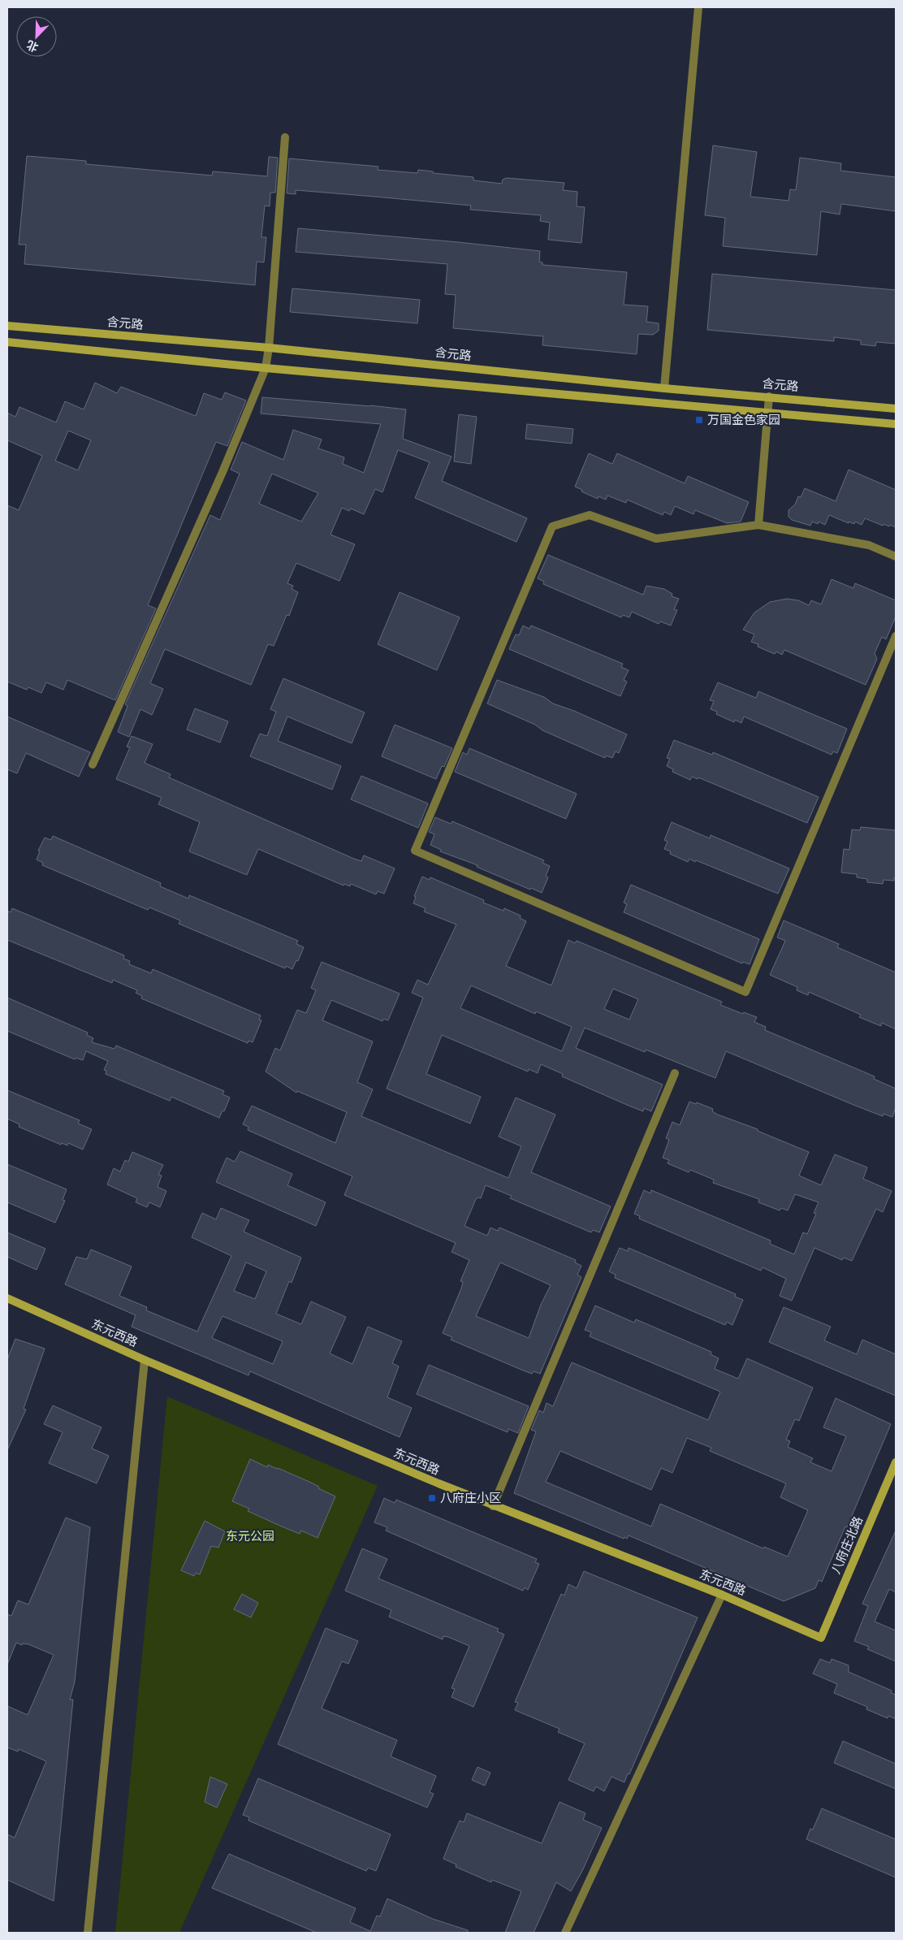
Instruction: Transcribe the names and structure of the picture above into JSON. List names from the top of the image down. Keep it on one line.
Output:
{"streets":{"main road":["含元路","东元西路","八府庄北路"]},"crossings":[["东元西路","八府庄北路"]],"parks":["东元公园"],"places":{"transit":["万国金色家园","八府庄小区"]},"north":"bottom left"}
